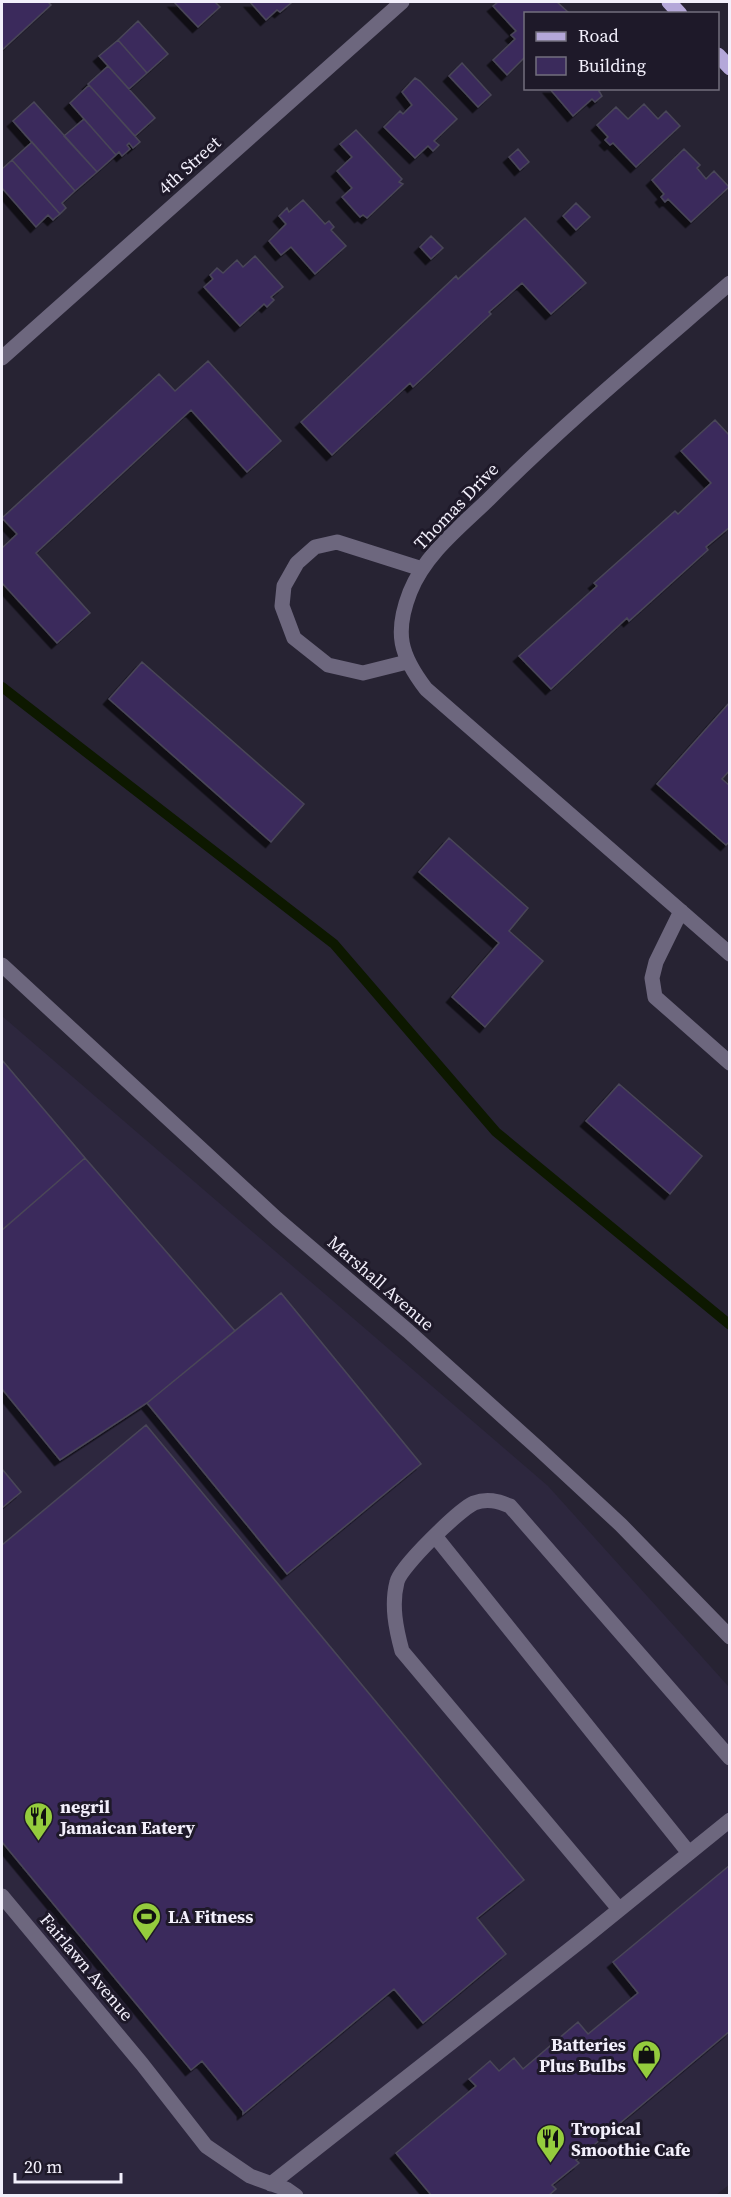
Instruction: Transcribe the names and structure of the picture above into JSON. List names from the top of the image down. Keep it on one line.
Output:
{"streets":{"street":["4th Street","Thomas Drive","Marshall Avenue","Fairlawn Avenue"]},"places":{"restaurant":["negril Jamaican Eatery","Tropical Smoothie Cafe"],"sports":["LA Fitness"],"shop":["Batteries Plus Bulbs"]},"legend":["Road","Building"],"scale_bar":"20 m"}
